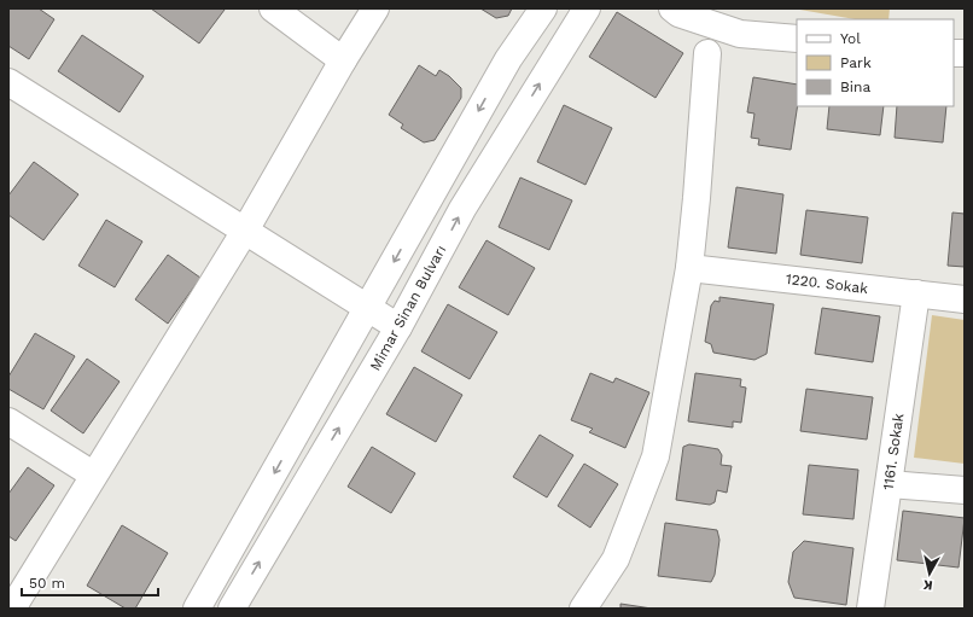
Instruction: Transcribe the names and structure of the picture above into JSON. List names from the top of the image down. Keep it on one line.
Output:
{"streets":{"street":["1220. Sokak","Mimar Sinan Bulvarı","1161. Sokak"]},"crossings":[["1220. Sokak","1161. Sokak"]],"legend":["Yol","Park","Bina"],"scale_bar":"50 m","north":"bottom"}
